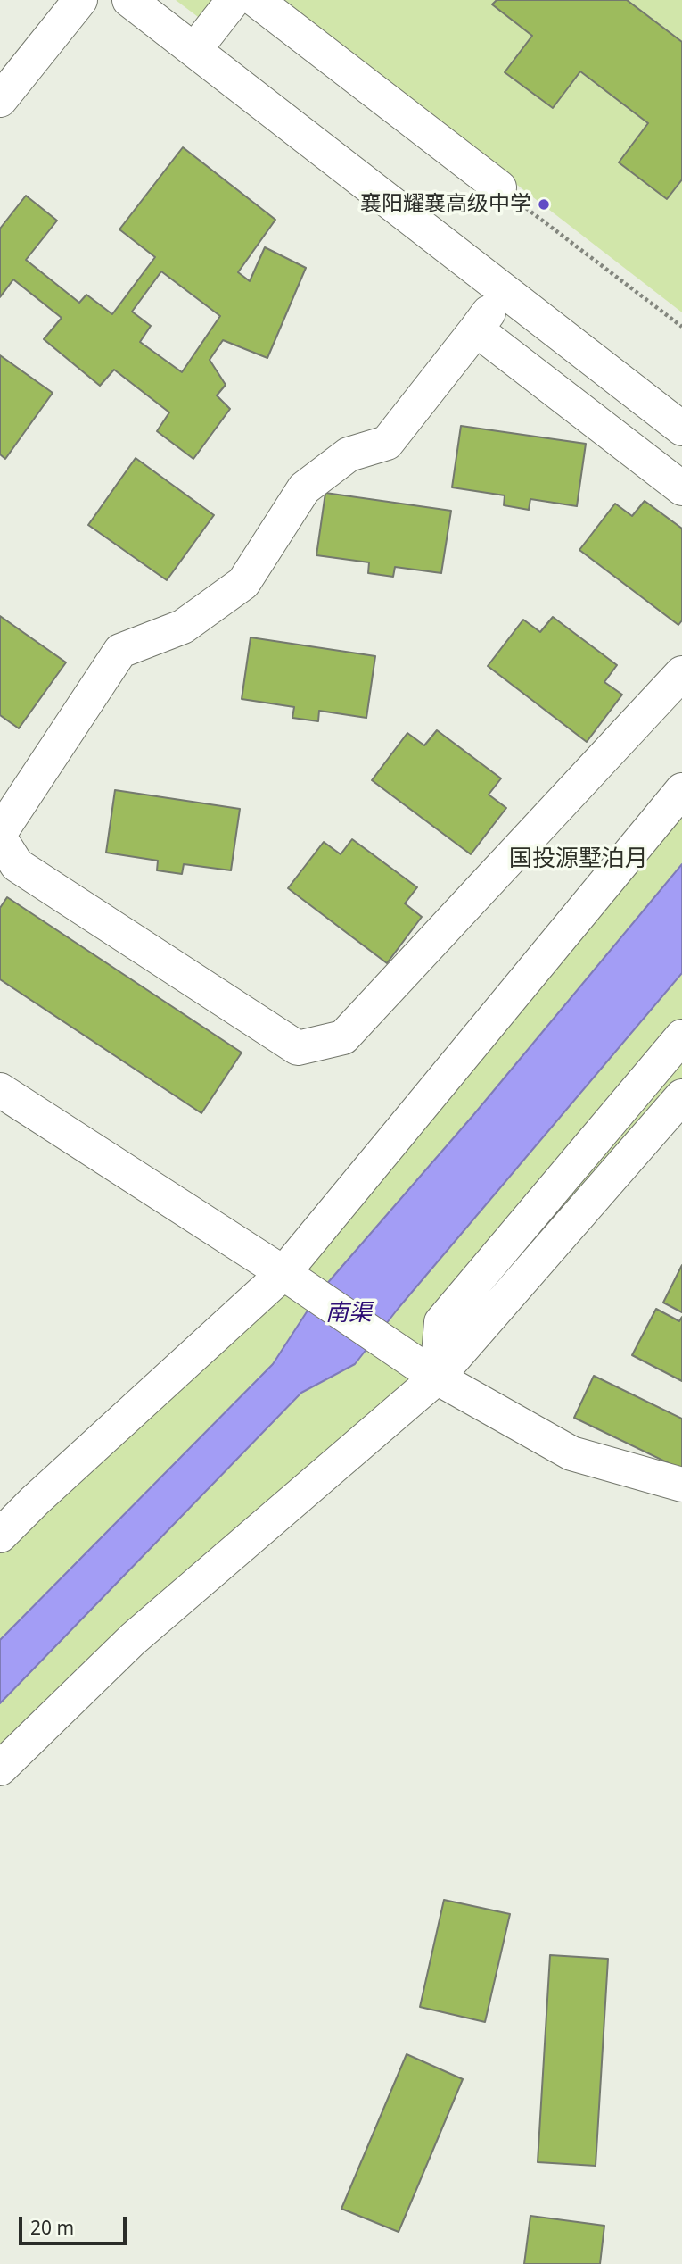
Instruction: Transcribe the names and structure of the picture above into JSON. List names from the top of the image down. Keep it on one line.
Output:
{"districts":["国投源墅泊月"],"water":["南渠"],"places":["襄阳耀襄高级中学"],"scale_bar":"20 m"}
